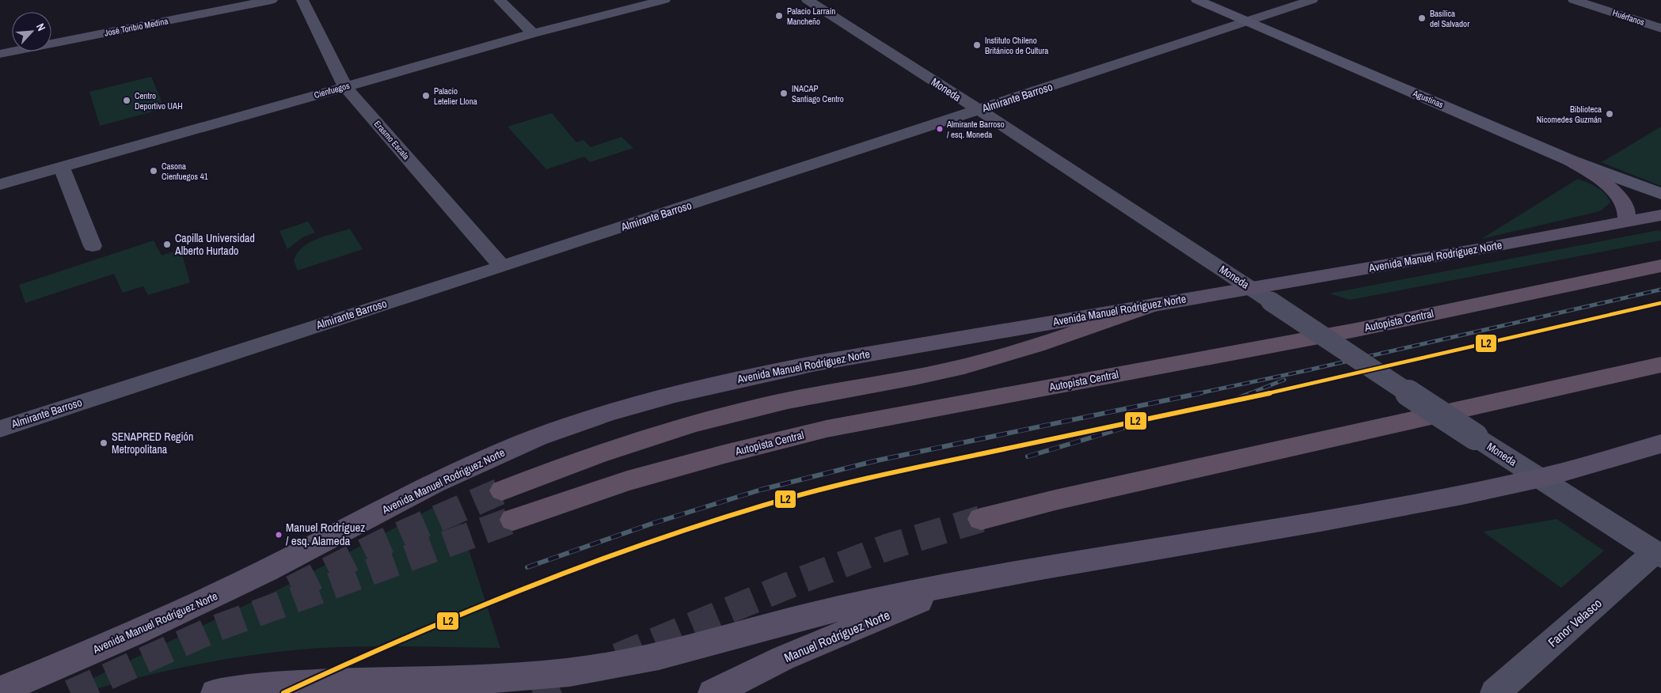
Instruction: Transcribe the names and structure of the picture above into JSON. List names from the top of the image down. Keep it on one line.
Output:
{"streets":{"highway":["Autopista Central"],"main road":["Agustinas","Avenida Manuel Rodríguez Norte","Manuel Rodríguez Norte"],"street":["Huérfanos","José Toribio Medina","Moneda","Cienfuegos","Almirante Barroso","Erasmo Escala","Fanor Velasco"]},"crossings":[["Moneda","Almirante Barroso"],["Moneda","Avenida Manuel Rodríguez Norte"],["Moneda","Fanor Velasco"],["Cienfuegos","Erasmo Escala"],["Almirante Barroso","Agustinas"],["Almirante Barroso","Erasmo Escala"]],"places":["Palacio Larraín Mancheño","Basílica del Salvador","Instituto Chileno Británico de Cultura","INACAP Santiago Centro","Palacio Letelier Llona","Centro Deportivo UAH","Biblioteca Nicomedes Guzmán","Almirante Barroso / esq. Moneda","Casona Cienfuegos 41","Capilla Universidad Alberto Hurtado","SENAPRED Región Metropolitana","Manuel Rodríguez / esq. Alameda"],"lines":["transit line L2"],"north":"top right"}
